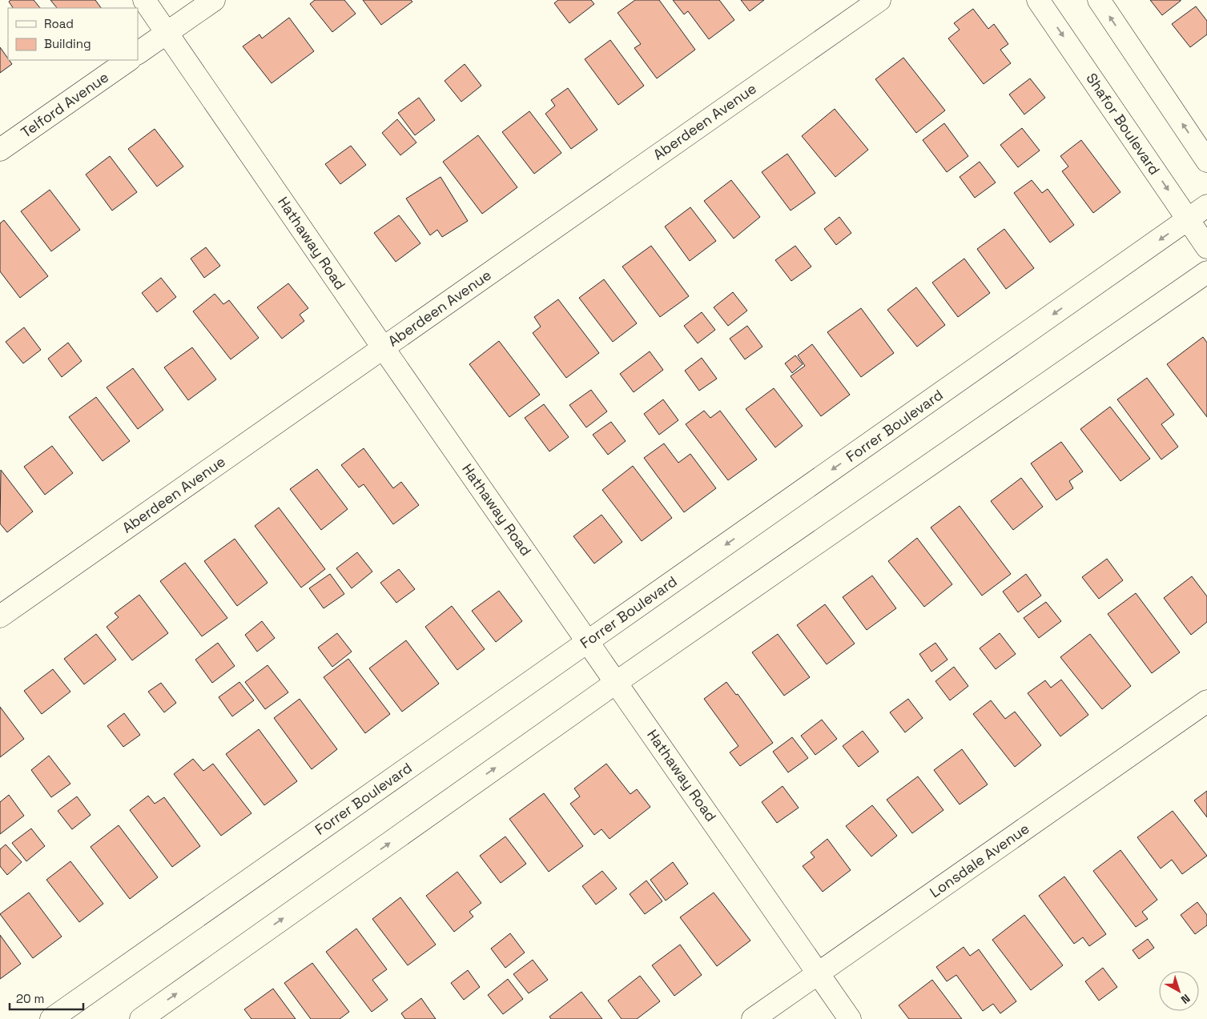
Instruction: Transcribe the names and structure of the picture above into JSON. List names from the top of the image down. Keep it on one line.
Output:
{"streets":{"street":["Telford Avenue","Aberdeen Avenue","Shafor Boulevard","Hathaway Road","Forrer Boulevard","Lonsdale Avenue"]},"crossings":[["Aberdeen Avenue","Hathaway Road"],["Shafor Boulevard","Forrer Boulevard"],["Hathaway Road","Forrer Boulevard"],["Hathaway Road","Lonsdale Avenue"]],"legend":["Road","Building"],"scale_bar":"20 m","north":"bottom right"}
